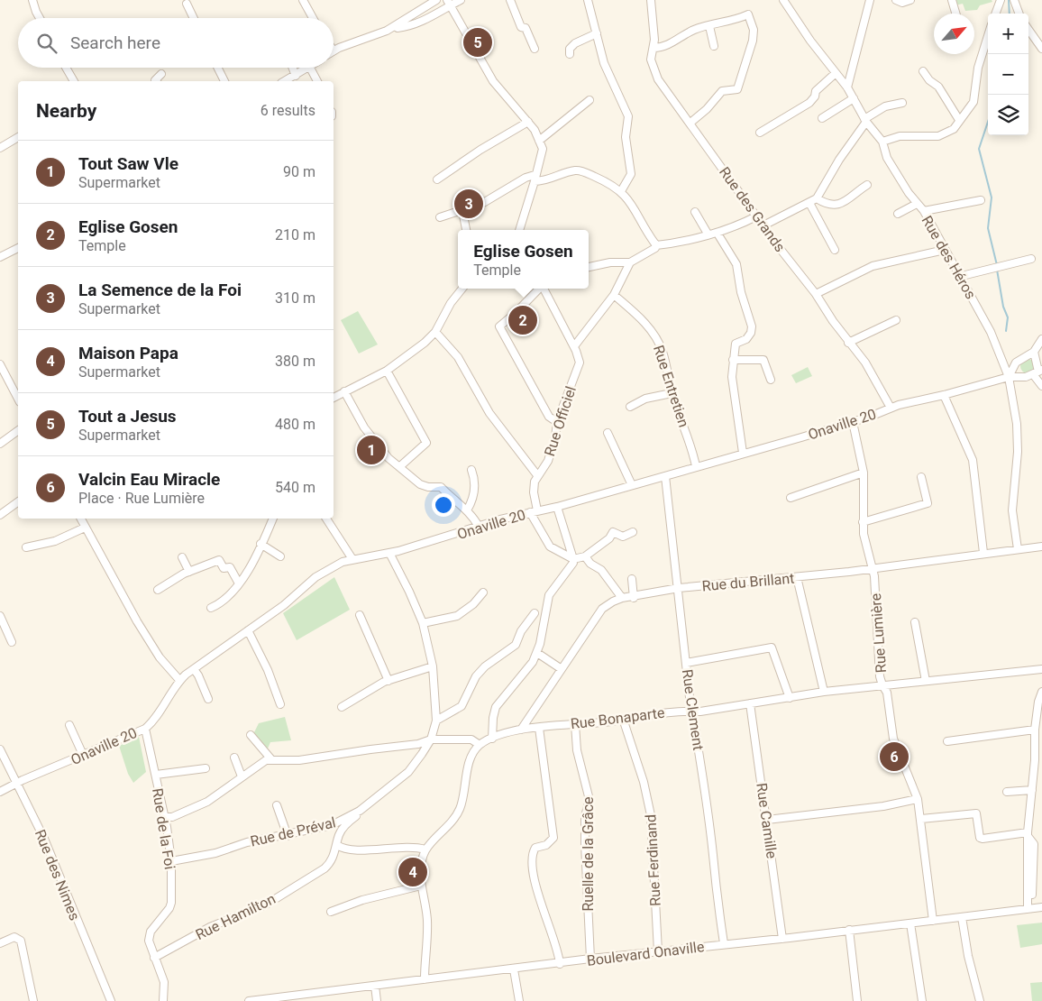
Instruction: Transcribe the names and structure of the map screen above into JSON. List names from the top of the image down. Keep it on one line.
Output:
{"streets":{"street":["Rue des Grands","Rue des Héros","Rue Entretien","Rue Officiel","Onaville 20","Rue du Brillant","Rue Lumière","Rue Clement","Rue Bonaparte","Rue Camille","Rue de la Foi","Rue de Préval","Ruelle de la Grâce","Rue Ferdinand","Rue des Nimes","Rue Hamilton","Boulevard Onaville"]},"crossings":[["Rue des Grands","Onaville 20"],["Rue des Héros","Onaville 20"],["Rue des Héros","Rue du Brillant"],["Rue Entretien","Onaville 20"],["Rue Officiel","Onaville 20"],["Onaville 20","Rue Lumière"],["Onaville 20","Rue Clement"],["Onaville 20","Rue de la Foi"],["Onaville 20","Rue de Préval"],["Onaville 20","Rue des Nimes"],["Rue du Brillant","Rue Lumière"],["Rue du Brillant","Rue Clement"],["Rue du Brillant","Rue Bonaparte"],["Rue Lumière","Rue Bonaparte"],["Rue Lumière","Boulevard Onaville"],["Rue Clement","Rue Bonaparte"],["Rue Clement","Boulevard Onaville"],["Rue Bonaparte","Rue Camille"],["Rue Bonaparte","Ruelle de la Grâce"],["Rue Bonaparte","Rue Ferdinand"],["Rue Camille","Boulevard Onaville"],["Rue de la Foi","Rue de Préval"],["Rue de la Foi","Rue Hamilton"],["Ruelle de la Grâce","Boulevard Onaville"],["Rue Ferdinand","Boulevard Onaville"]],"north":"top right","page":{"map_buttons":["+","−"],"search":"Search here","pins":["5","3","2","1","6","4"],"heading":["Nearby","6 results"],"list":[{"mark":"1","name":"Tout Saw Vle","note":"Supermarket","value":"90 m"},{"mark":"2","name":"Eglise Gosen","note":"Temple","value":"210 m"},{"mark":"3","name":"La Semence de la Foi","note":"Supermarket","value":"310 m"},{"mark":"4","name":"Maison Papa","note":"Supermarket","value":"380 m"},{"mark":"5","name":"Tout a Jesus","note":"Supermarket","value":"480 m"},{"mark":"6","name":"Valcin Eau Miracle","note":"Place · Rue Lumière","value":"540 m"}],"popup":["Eglise Gosen","Temple"]}}
